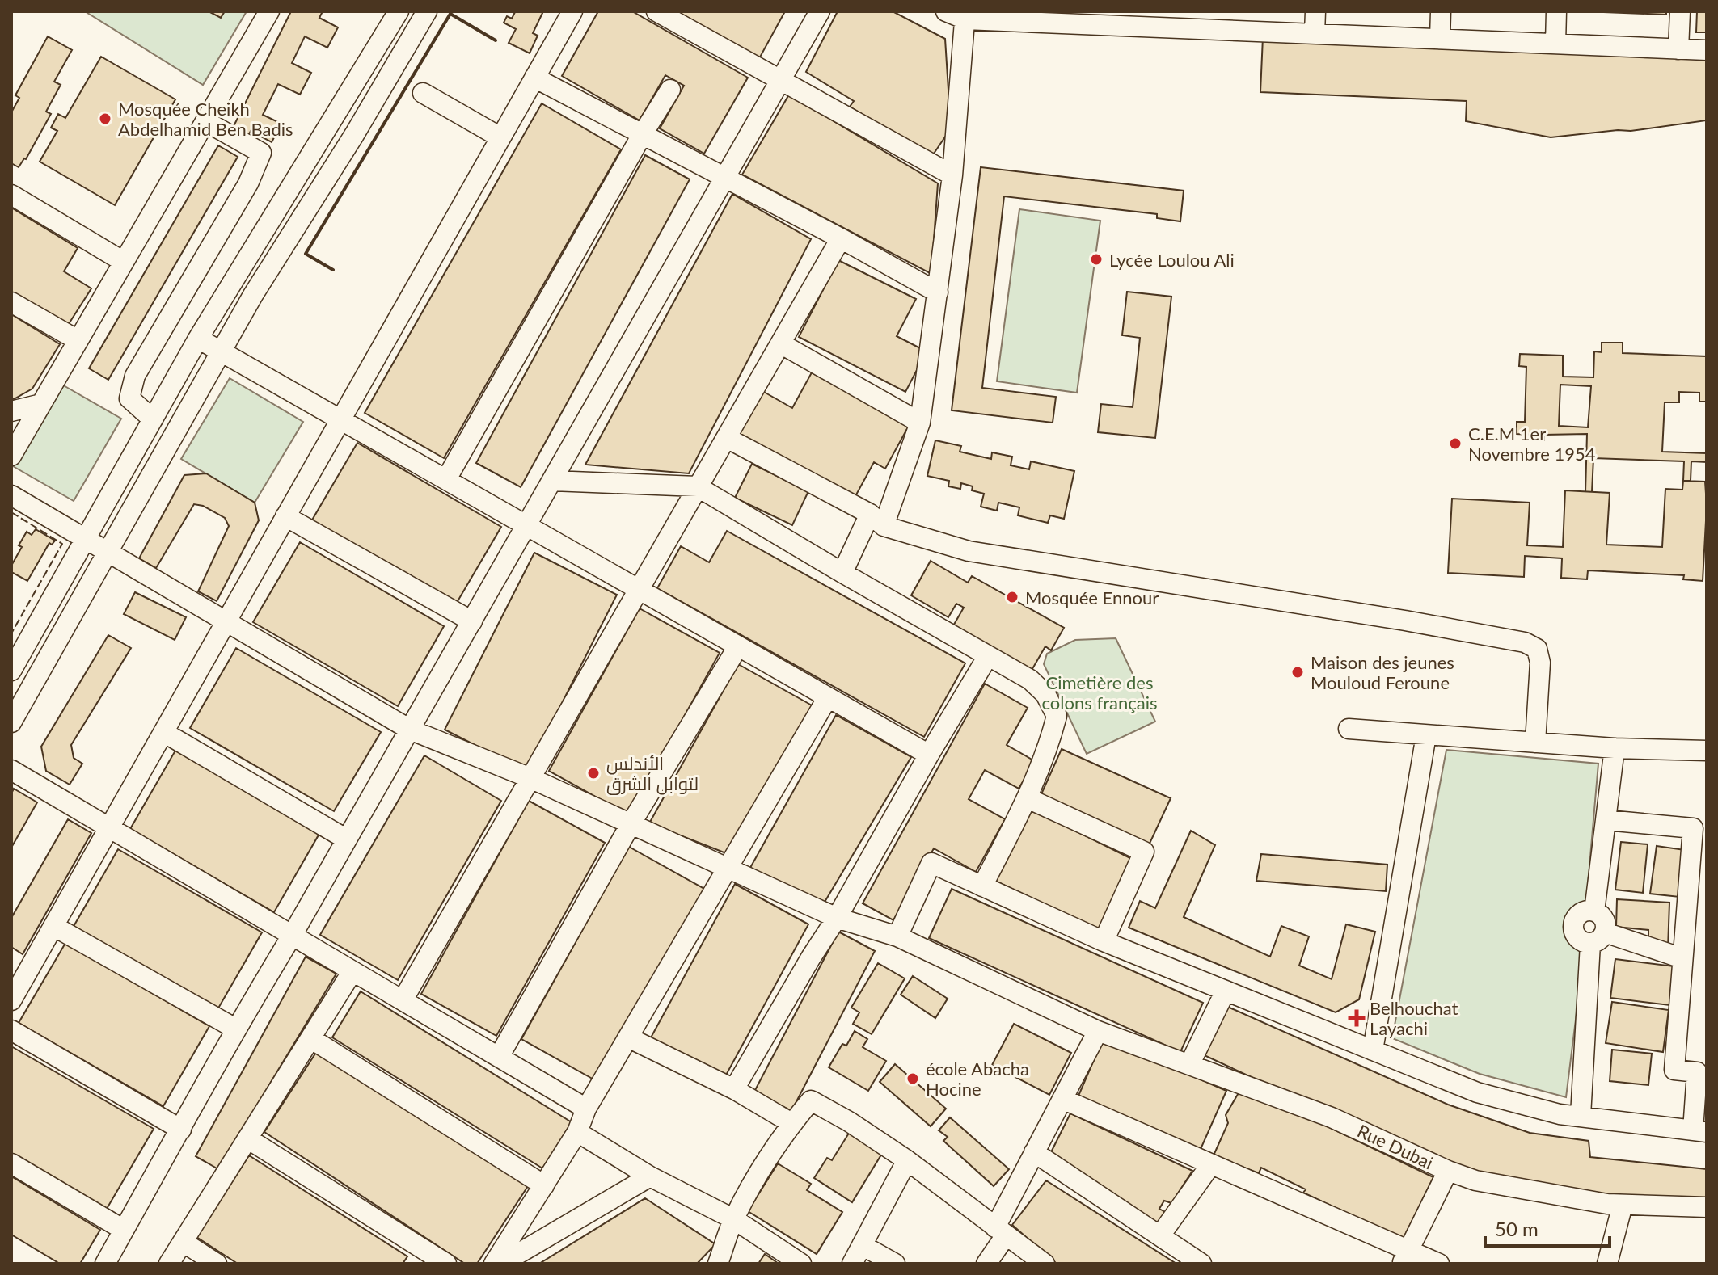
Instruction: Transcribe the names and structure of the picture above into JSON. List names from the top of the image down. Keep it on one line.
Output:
{"streets":{"street":["Rue Dubai"]},"parks":["Cimetière des colons français"],"places":{"other":["Mosquée Cheikh Abdelhamid Ben Badis","Lycée Loulou Ali","C.E.M 1er Novembre 1954","Mosquée Ennour","Maison des jeunes Mouloud Feroune","الأندلس لتوابل الشرق","école Abacha Hocine"],"health":["Belhouchat Layachi"]},"scale_bar":"50 m"}
